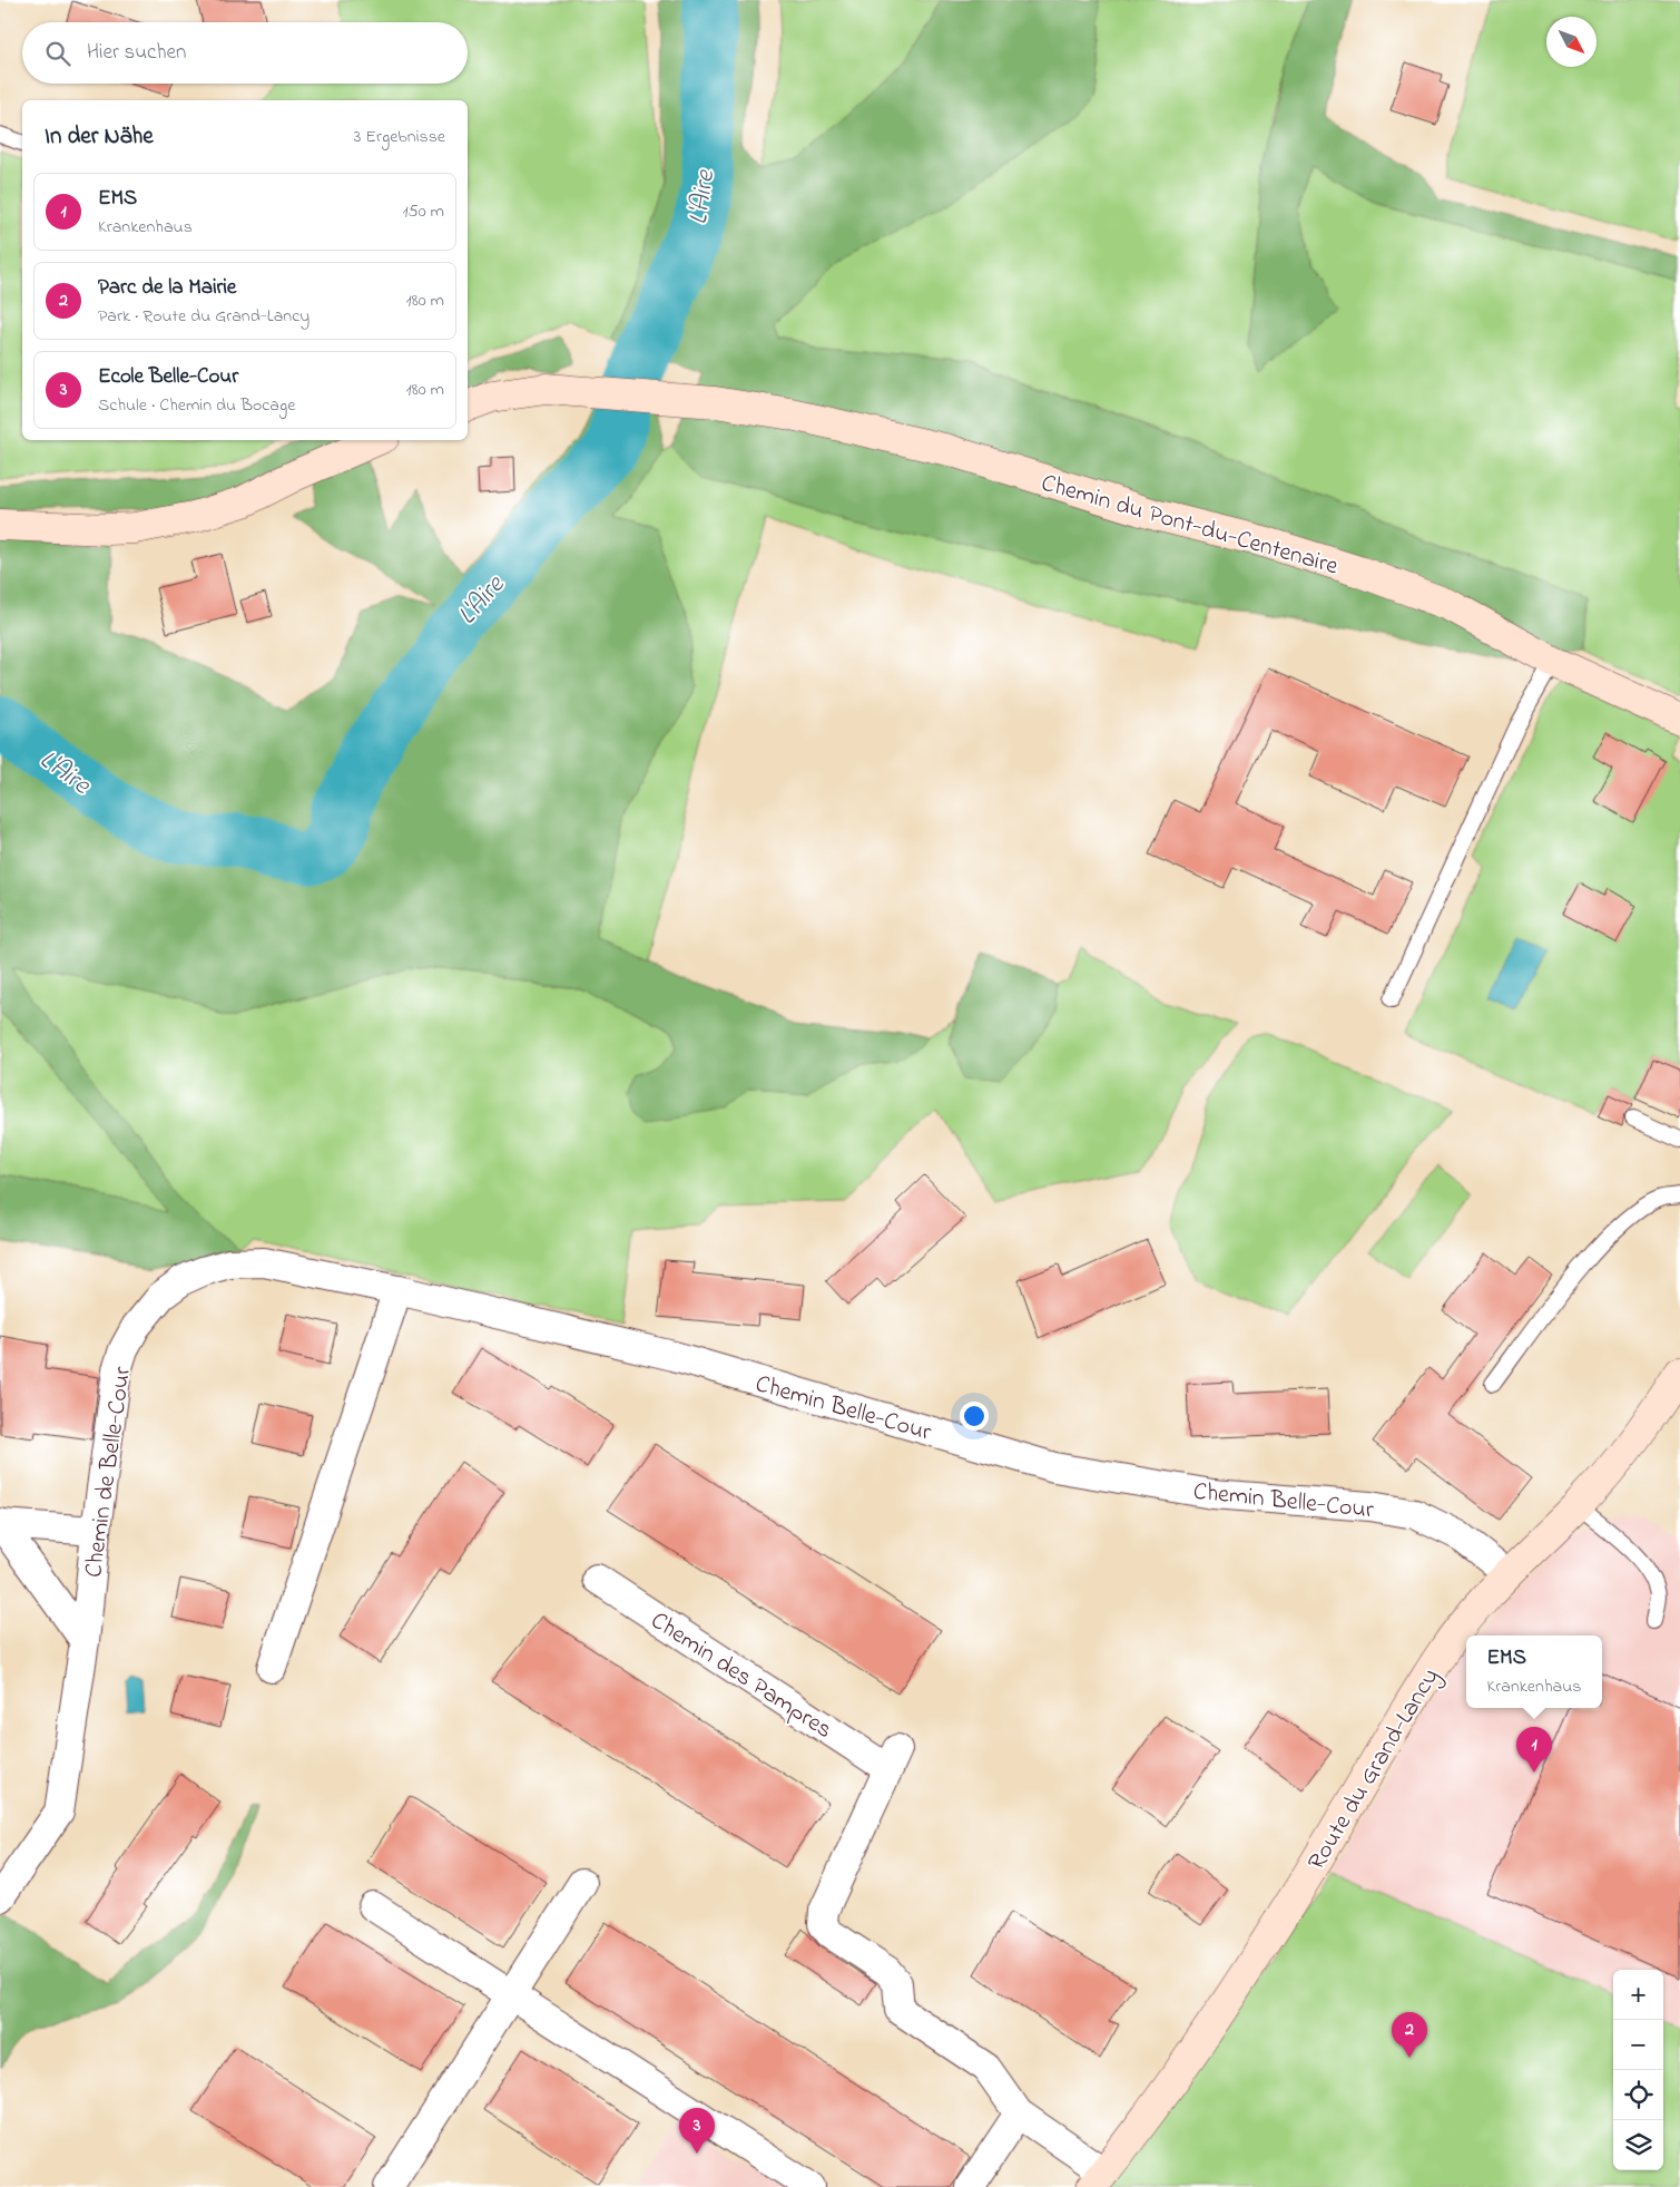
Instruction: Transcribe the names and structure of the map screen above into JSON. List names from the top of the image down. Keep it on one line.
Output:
{"streets":{"street":["Chemin du Pont-du-Centenaire","Chemin Belle-Cour","Chemin de Belle-Cour","Chemin des Pampres","Route du Grand-Lancy"]},"crossings":[["Chemin Belle-Cour","Chemin de Belle-Cour"],["Chemin Belle-Cour","Route du Grand-Lancy"],["Chemin des Pampres","Route du Grand-Lancy"]],"water":["L'Aire"],"north":"bottom right","page":{"search":"Hier suchen","heading":["In der Nähe","3 Ergebnisse"],"list":[{"mark":"1","name":"EMS","note":"Krankenhaus","value":"150 m"},{"mark":"2","name":"Parc de la Mairie","note":"Park · Route du Grand-Lancy","value":"180 m"},{"mark":"3","name":"Ecole Belle-Cour","note":"Schule · Chemin du Bocage","value":"180 m"}],"popup":["EMS","Krankenhaus"],"pins":["1","2","3"],"map_buttons":["+","−"]}}
